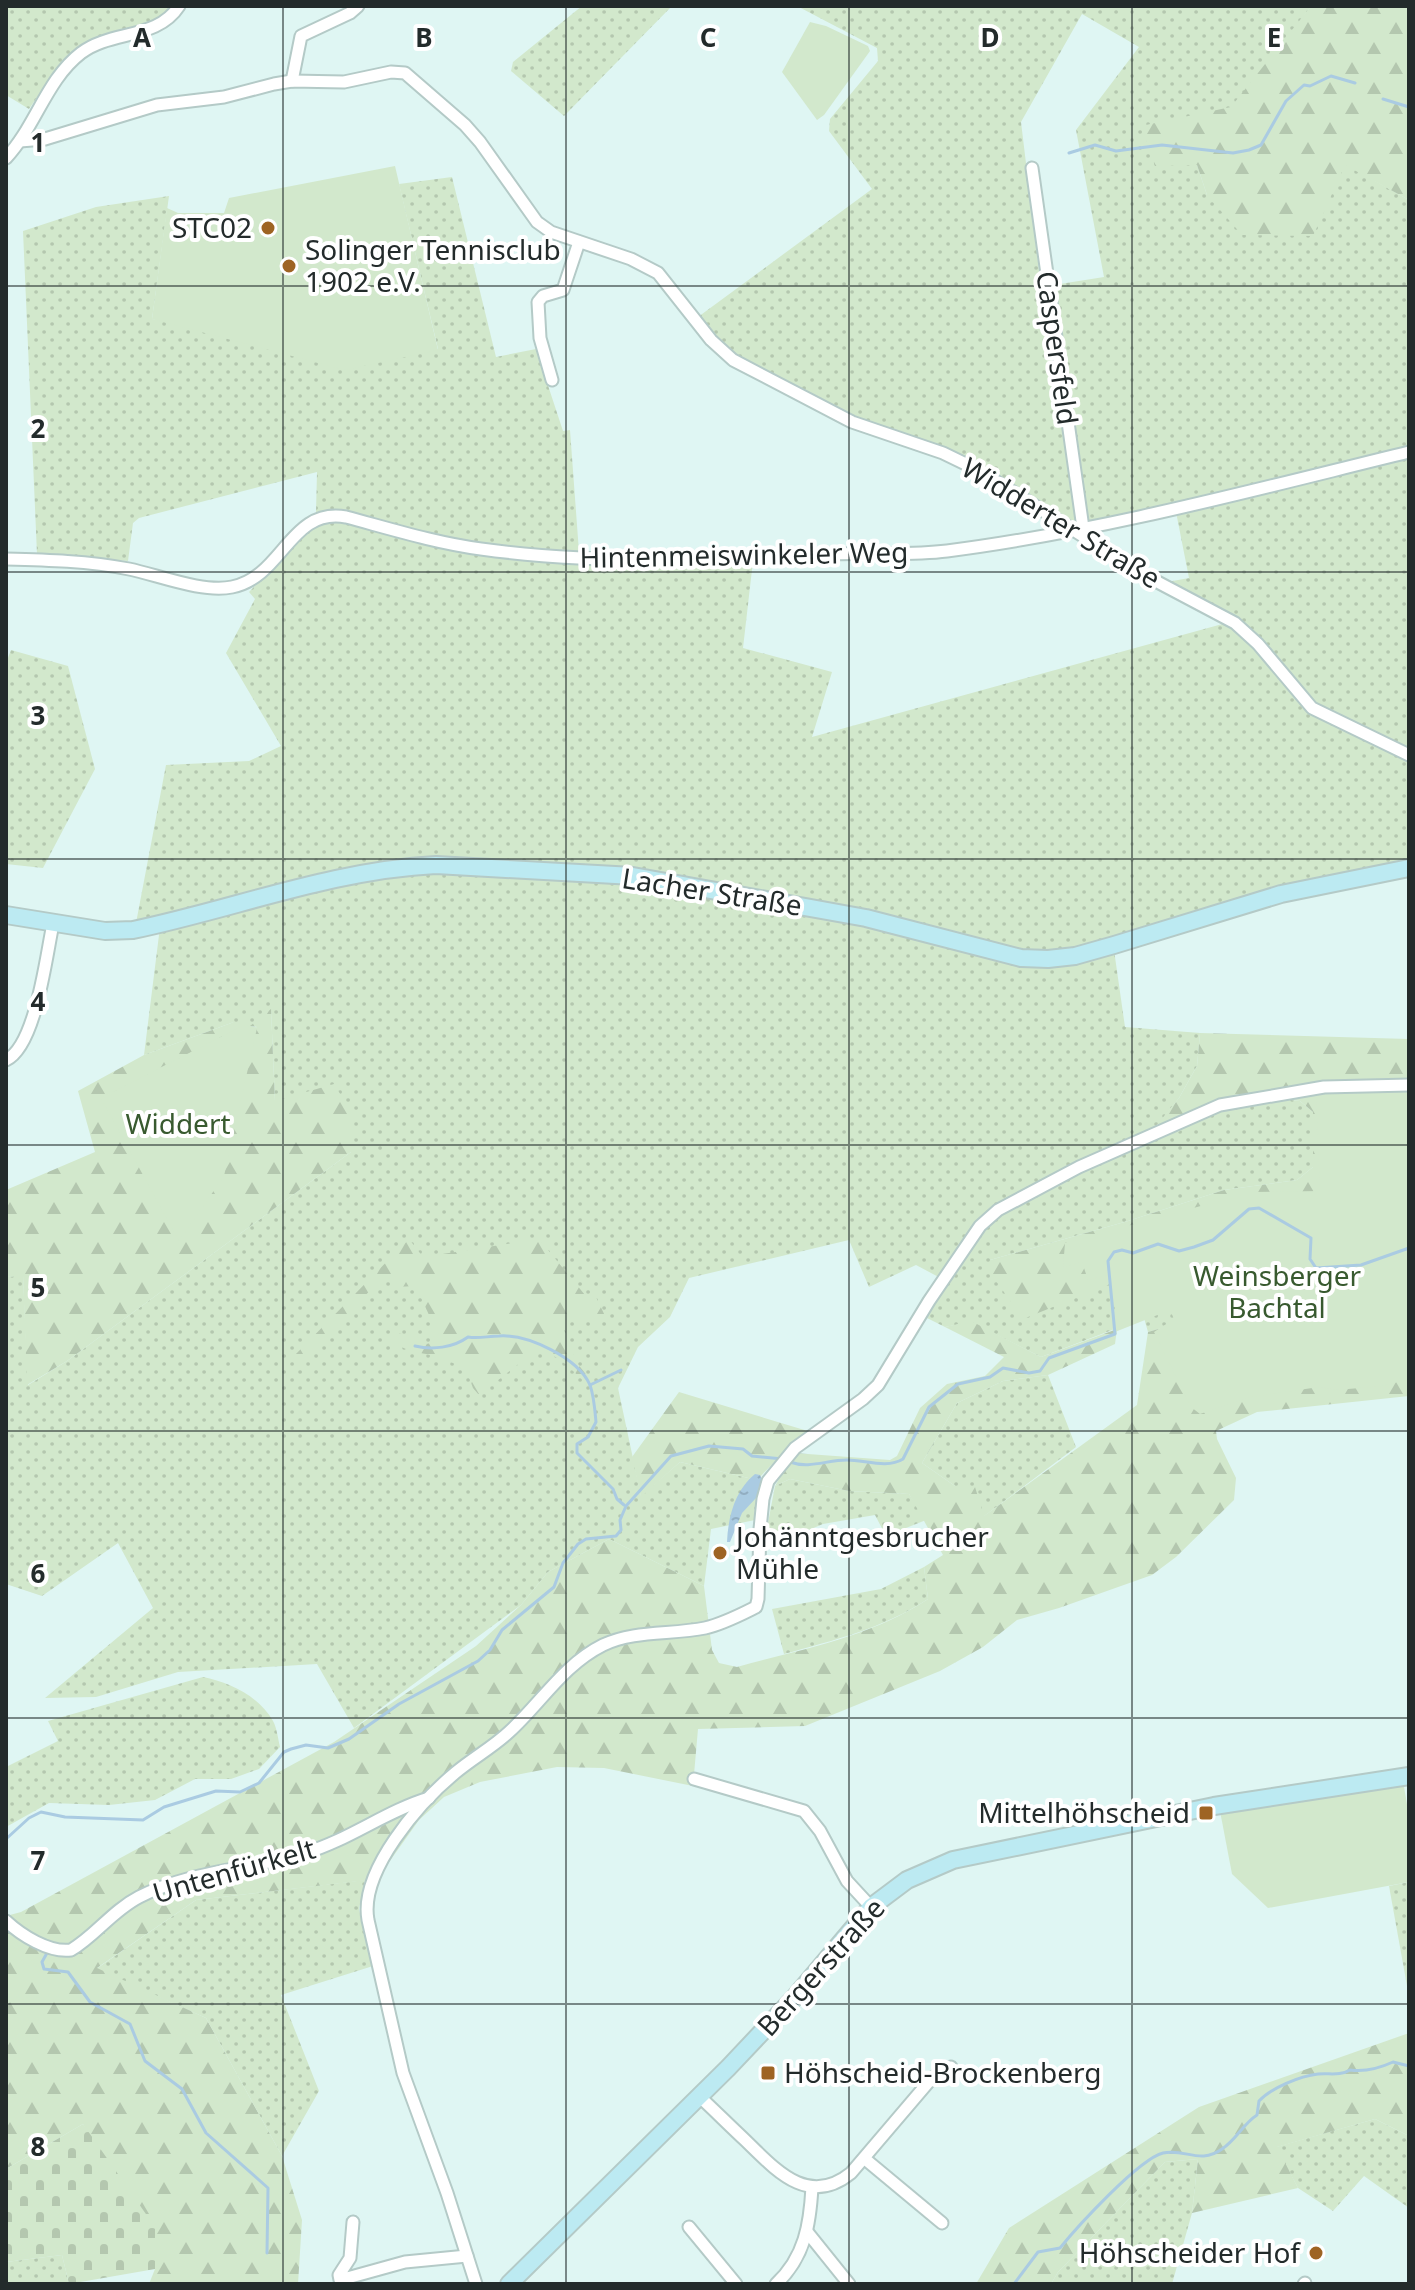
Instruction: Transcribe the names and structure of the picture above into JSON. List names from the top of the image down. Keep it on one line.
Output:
{"streets":{"street":["Caspersfeld","Widderter Straße","Hintenmeiswinkeler Weg","Lacher Straße","Untenfürkelt","Bergerstraße"]},"crossings":[["Caspersfeld","Widderter Straße"],["Caspersfeld","Hintenmeiswinkeler Weg"],["Widderter Straße","Hintenmeiswinkeler Weg"]],"parks":["Widdert","Weinsberger Bachtal"],"places":{"other":["STC02","Solinger Tennisclub 1902 e.V.","Johänntgesbrucher Mühle","Höhscheider Hof"],"transit":["Mittelhöhscheid","Höhscheid-Brockenberg"]},"grid":{"columns":["A","B","C","D","E"],"rows":["1","2","3","4","5","6","7","8"]}}
